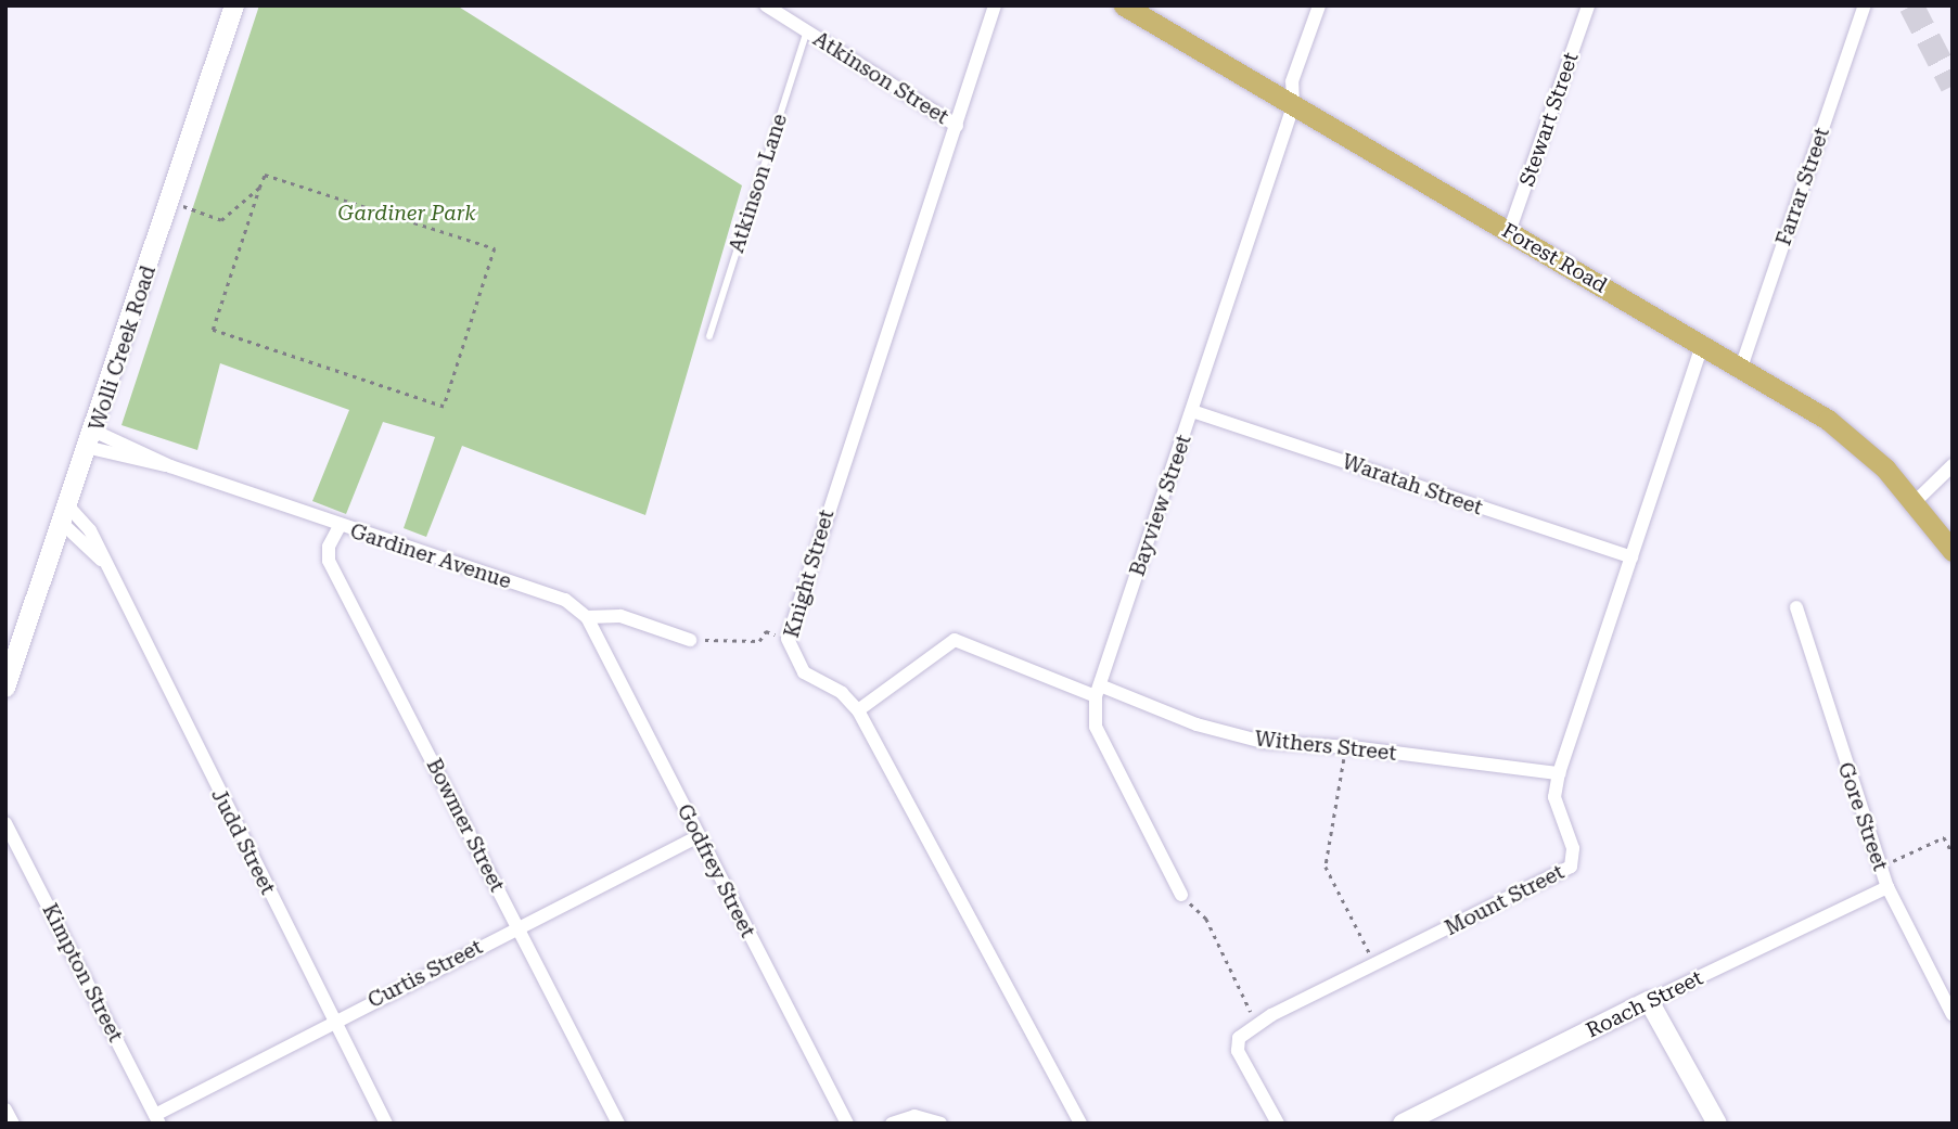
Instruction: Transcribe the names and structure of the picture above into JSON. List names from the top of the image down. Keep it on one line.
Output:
{"streets":{"main road":["Forest Road"],"street":["Atkinson Street","Stewart Street","Farrar Street","Wolli Creek Road","Waratah Street","Bayview Street","Gardiner Avenue","Knight Street","Withers Street","Gore Street","Bowmer Street","Judd Street","Godfrey Street","Mount Street","Kimpton Street","Curtis Street","Roach Street"],"lane":["Atkinson Lane"]},"crossings":[["Atkinson Street","Atkinson Lane"],["Atkinson Street","Knight Street"],["Stewart Street","Forest Road"],["Farrar Street","Forest Road"],["Forest Road","Bayview Street"],["Forest Road","Mount Street"],["Wolli Creek Road","Gardiner Avenue"],["Wolli Creek Road","Judd Street"],["Waratah Street","Bayview Street"],["Waratah Street","Mount Street"],["Bayview Street","Withers Street"],["Gardiner Avenue","Bowmer Street"],["Gardiner Avenue","Godfrey Street"],["Knight Street","Withers Street"],["Withers Street","Mount Street"],["Gore Street","Roach Street"],["Bowmer Street","Curtis Street"],["Judd Street","Curtis Street"],["Godfrey Street","Curtis Street"],["Kimpton Street","Curtis Street"]],"parks":["Gardiner Park"]}
